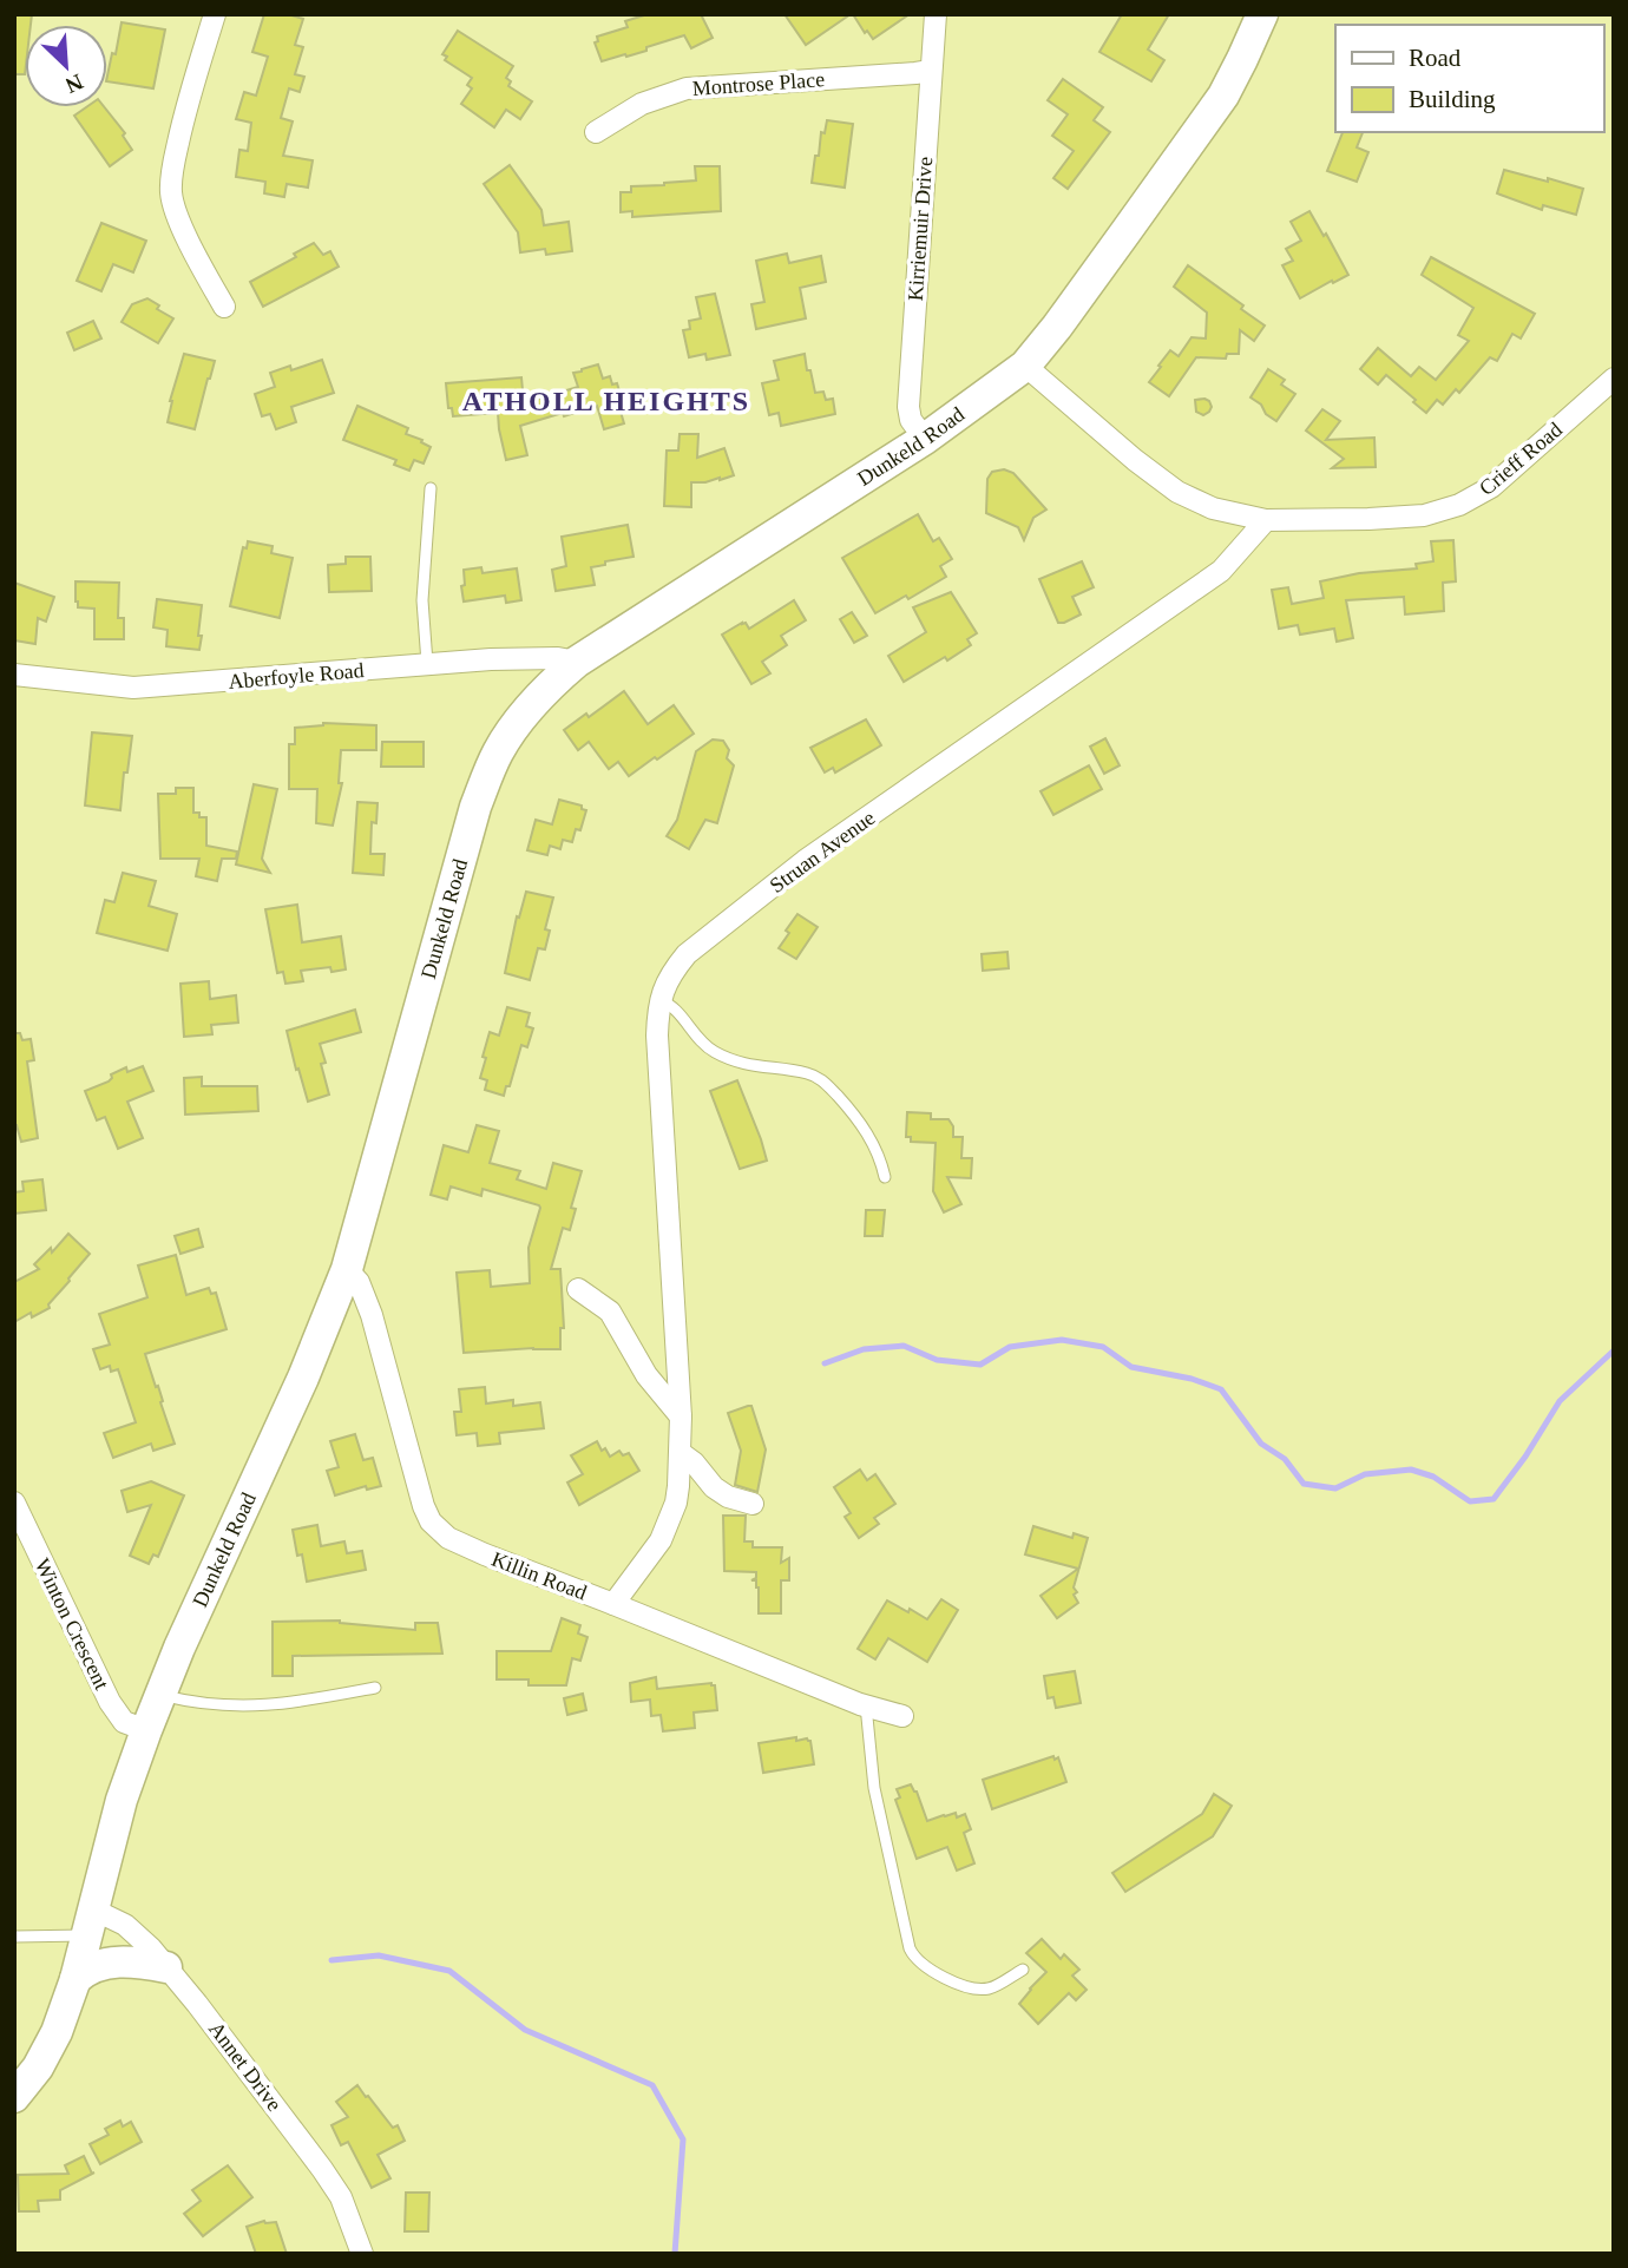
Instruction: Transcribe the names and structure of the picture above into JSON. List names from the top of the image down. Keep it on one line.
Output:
{"streets":{"main road":["Dunkeld Road"],"street":["Montrose Place","Kirriemuir Drive","Crieff Road","Aberfoyle Road","Struan Avenue","Killin Road","Winton Crescent","Annet Drive"]},"crossings":[["Montrose Place","Kirriemuir Drive"],["Kirriemuir Drive","Dunkeld Road"],["Dunkeld Road","Aberfoyle Road"],["Dunkeld Road","Killin Road"],["Dunkeld Road","Winton Crescent"],["Dunkeld Road","Annet Drive"],["Crieff Road","Struan Avenue"],["Struan Avenue","Killin Road"]],"districts":["ATHOLL HEIGHTS"],"legend":["Road","Building"],"north":"bottom right"}
